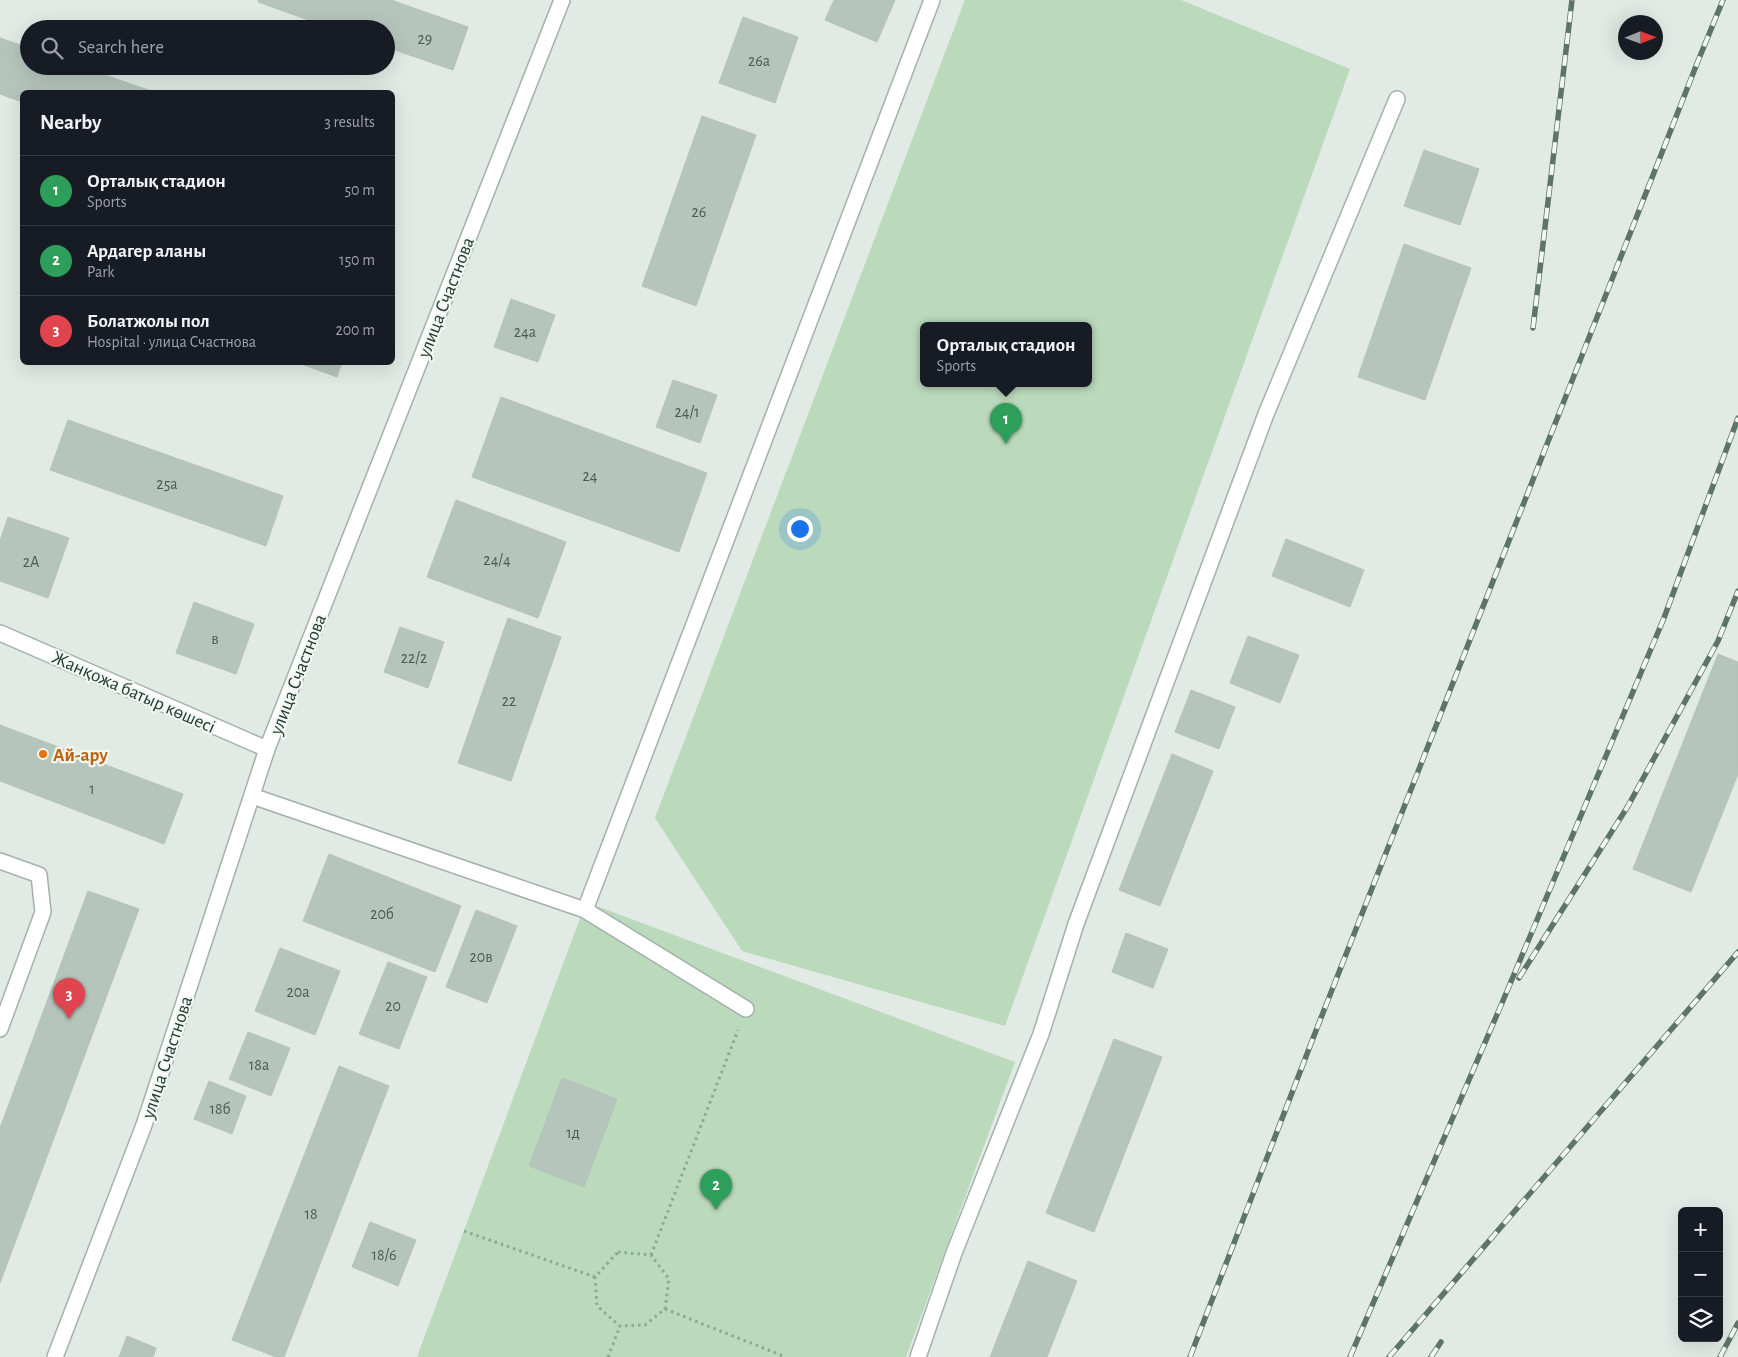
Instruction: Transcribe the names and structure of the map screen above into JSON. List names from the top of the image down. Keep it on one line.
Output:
{"streets":{"street":["улица Счастнова","Жанқожа батыр көшесі"]},"crossings":[["улица Счастнова","Жанқожа батыр көшесі"]],"places":["Ай-ару"],"house_numbers":["29","26а","26","24а","24/1","24","25а","24/4","2А","в","22/2","22","1","20б","20в","20а","20","18а","18б","1д","18","18/6"],"north":"right","page":{"search":"Search here","heading":["Nearby","3 results"],"list":[{"mark":"1","name":"Орталық стадион","note":"Sports","value":"50 m"},{"mark":"2","name":"Ардагер аланы","note":"Park","value":"150 m"},{"mark":"3","name":"Болатжолы пол","note":"Hospital · улица Счастнова","value":"200 m"}],"popup":["Орталық стадион","Sports"],"pins":["1","3","2"],"map_buttons":["+","−"]}}
